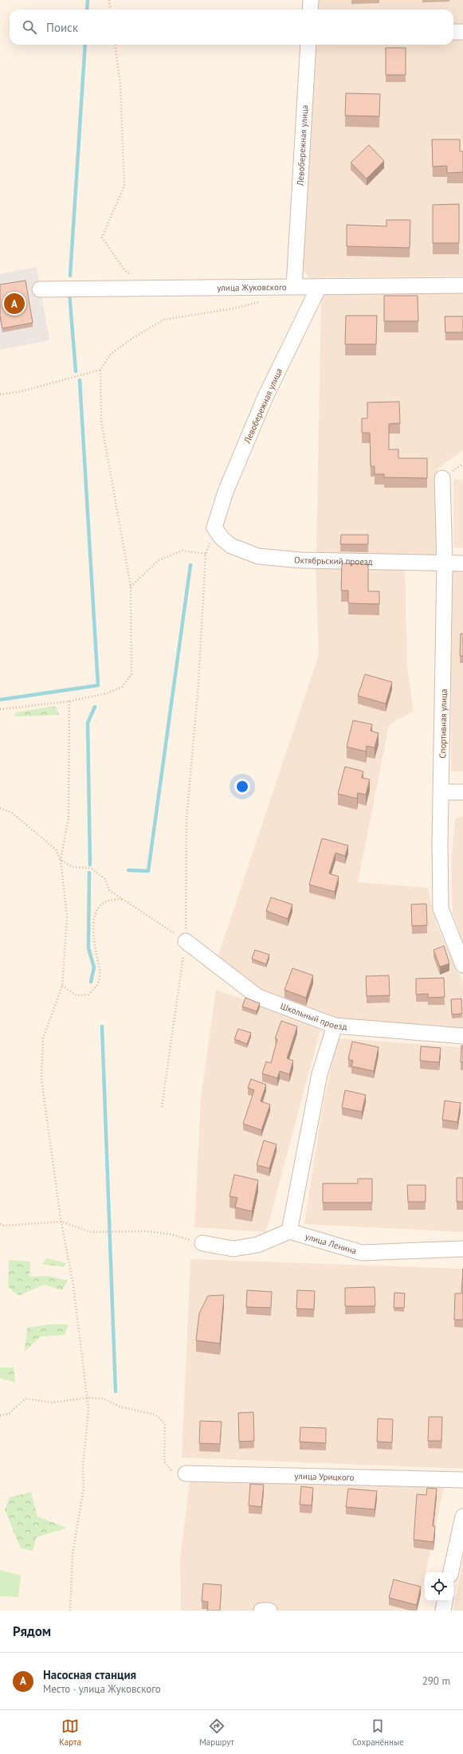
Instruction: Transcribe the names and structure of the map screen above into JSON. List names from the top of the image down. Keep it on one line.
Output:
{"streets":{"street":["Левобережная улица","улица Жуковского","Октябрьский проезд","Спортивная улица","Школьный проезд","улица Ленина","улица Урицкого"]},"crossings":[["Левобережная улица","улица Жуковского"],["Левобережная улица","Октябрьский проезд"],["Октябрьский проезд","Спортивная улица"]],"page":{"search":"Поиск","pins":"A","heading":"Рядом","list":[{"mark":"A","name":"Насосная станция","note":"Место · улица Жуковского","value":"290 m"}],"nav":["Карта","Маршрут","Сохранённые"]}}
